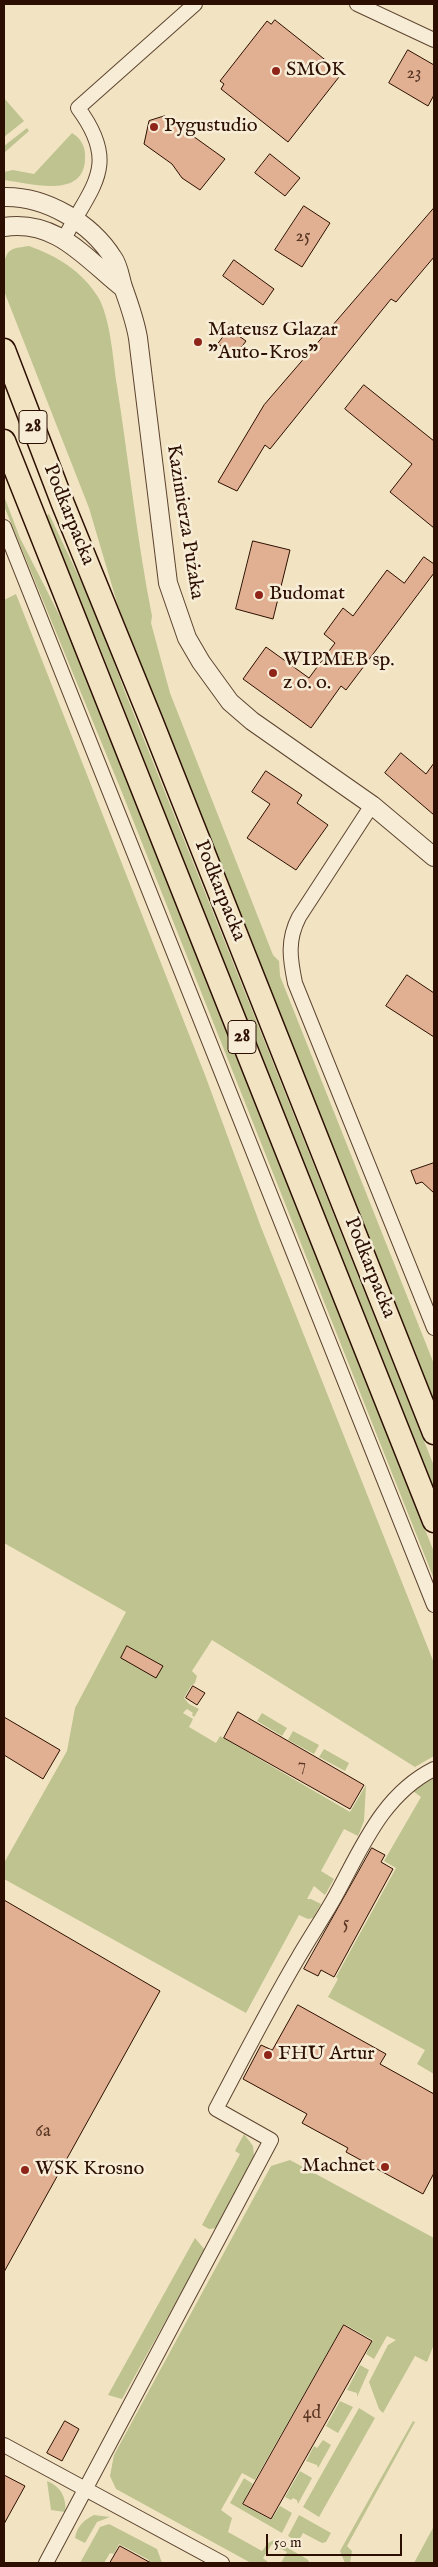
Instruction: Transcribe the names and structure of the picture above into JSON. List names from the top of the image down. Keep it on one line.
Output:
{"streets":{"main road":["28","Podkarpacka"],"street":["Kazimierza Pużaka"]},"places":["SMOK","Pygustudio","Mateusz Glazar \"Auto-Kros\"","Budomat","WIPMEB sp. z o. o.","FHU Artur","Machnet","WSK Krosno"],"house_numbers":["23","25","7","5","6a","4d"],"scale_bar":"50 m"}
